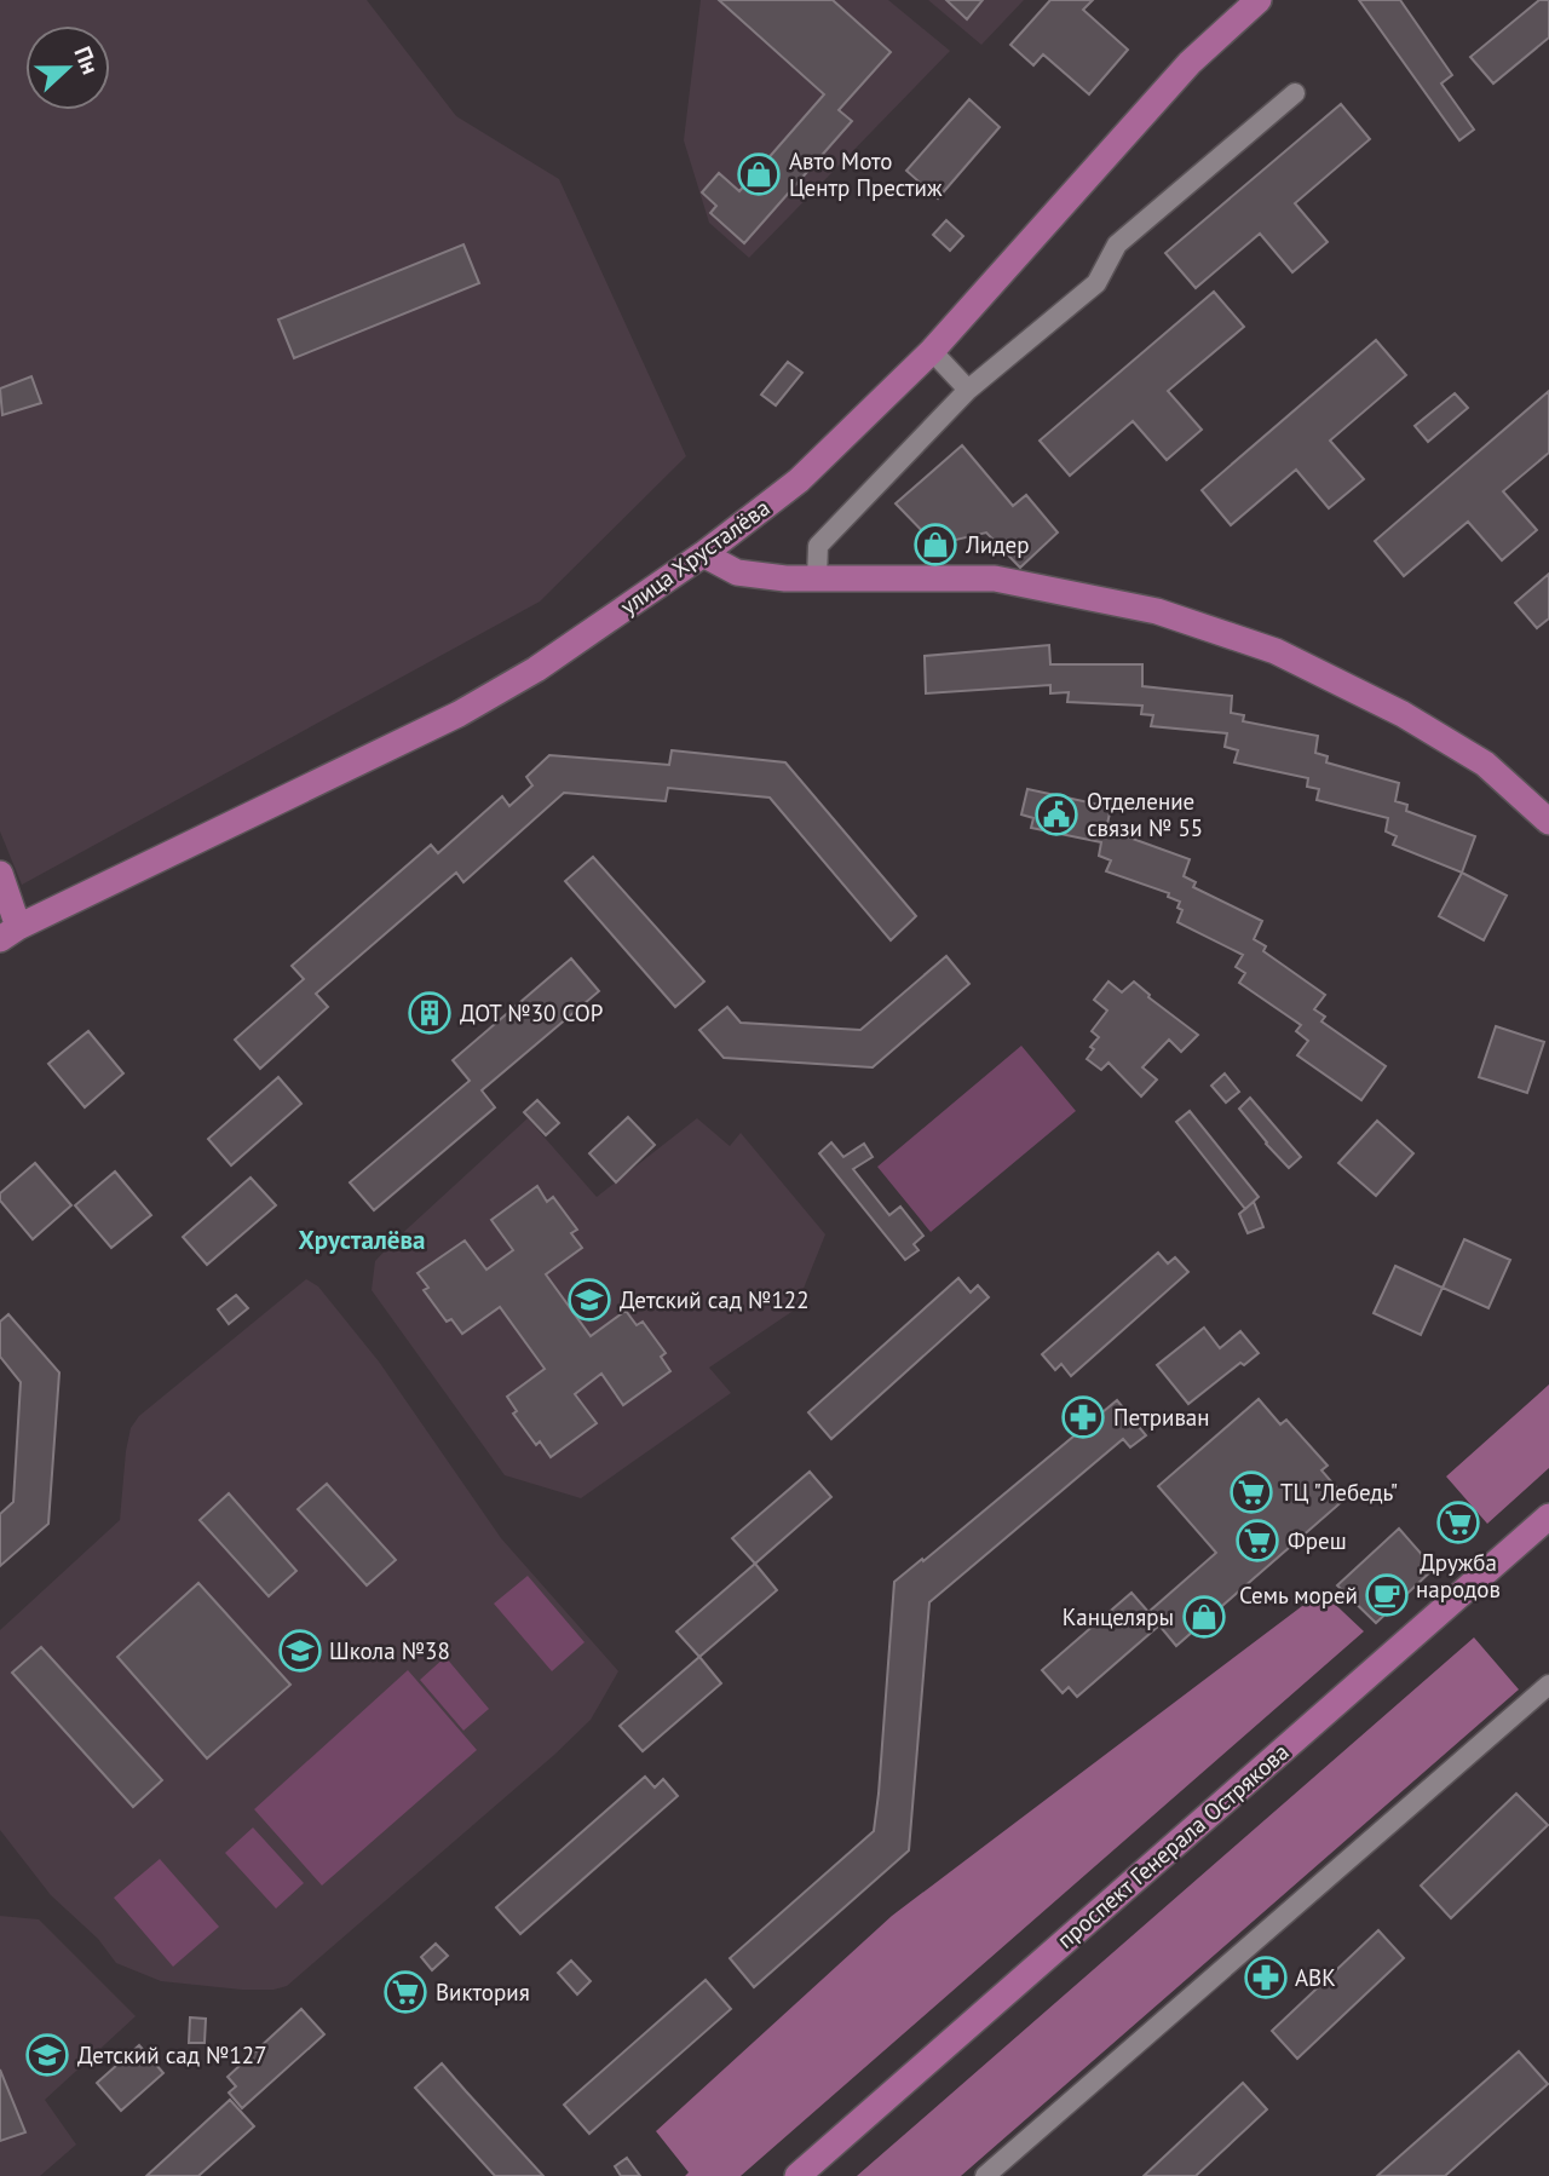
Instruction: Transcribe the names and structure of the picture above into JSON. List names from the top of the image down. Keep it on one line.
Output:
{"streets":{"main road":["улица Хрусталёва","проспект Генерала Острякова"]},"districts":["Хрусталёва"],"places":{"shop":["Авто Мото Центр Престиж","Лидер","Канцеляры"],"public building":["Отделение связи № 55"],"building":["ДОТ №30 СОР"],"school or university":["Детский сад №122","Школа №38","Детский сад №127"],"pharmacy":["Петриван","АВК"],"supermarket":["ТЦ \"Лебедь\"","Дружба народов","Фреш","Виктория"],"cafe":["Семь морей"]},"north":"right"}
